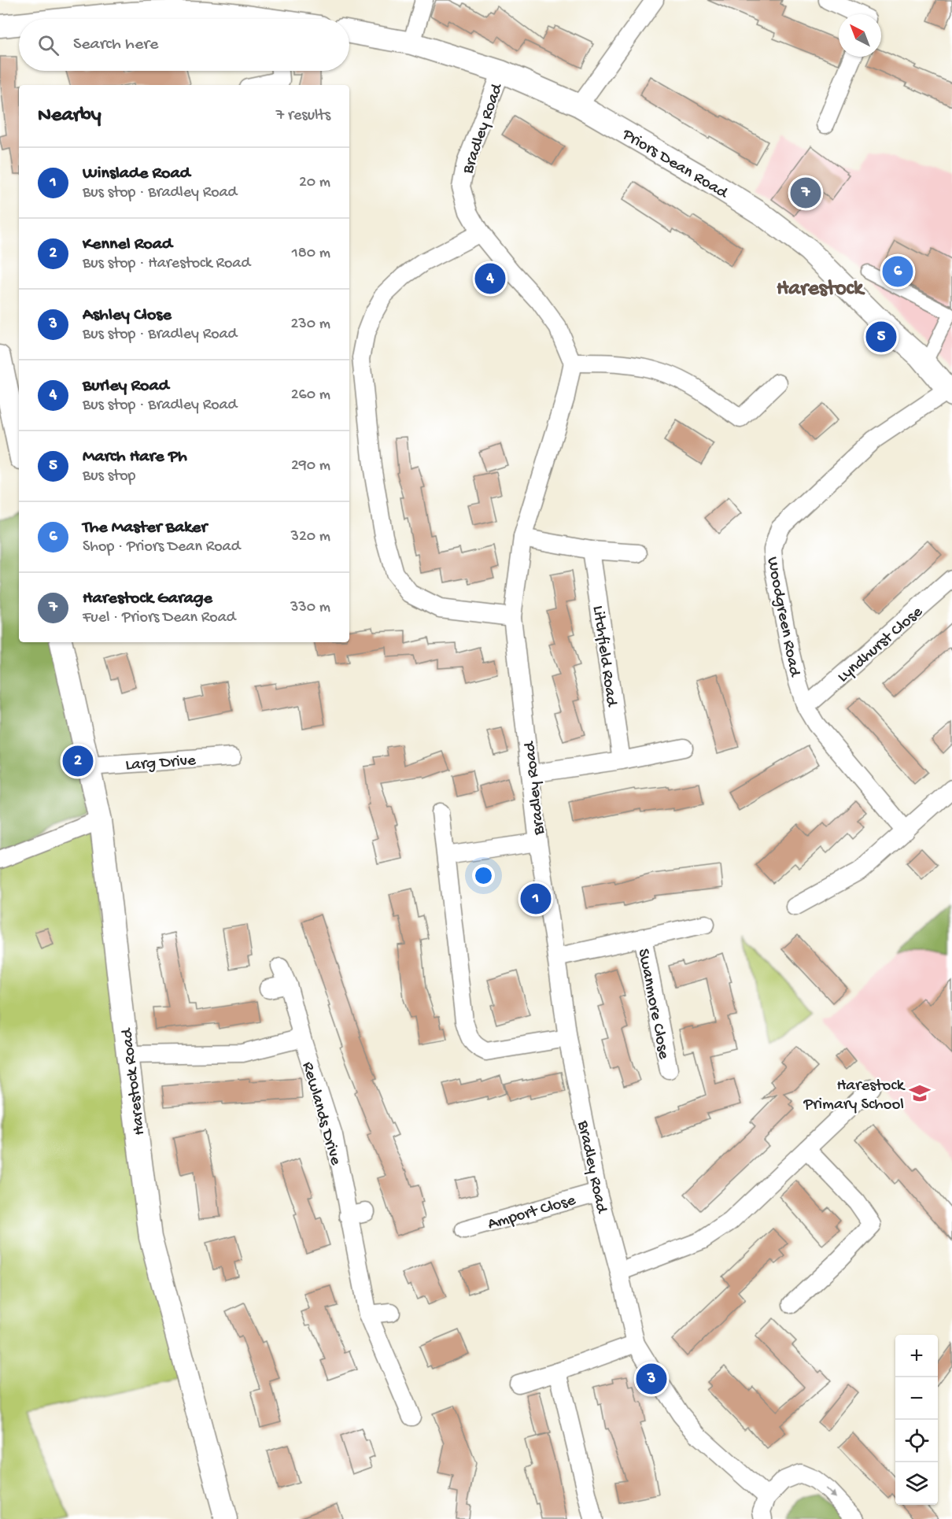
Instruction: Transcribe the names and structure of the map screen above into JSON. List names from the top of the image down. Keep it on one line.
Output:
{"streets":{"street":["Bradley Road","Priors Dean Road","Woodgreen Road","Lyndhurst Close","Litchfield Road","Larg Drive","Swanmore Close","Harestock Road","Rewlands Drive","Amport Close"]},"crossings":[["Bradley Road","Priors Dean Road"],["Bradley Road","Swanmore Close"],["Bradley Road","Amport Close"],["Priors Dean Road","Woodgreen Road"],["Woodgreen Road","Lyndhurst Close"],["Larg Drive","Harestock Road"],["Harestock Road","Rewlands Drive"]],"districts":["Harestock"],"places":{"school or university":["Harestock Primary School"]},"north":"top left","page":{"search":"Search here","heading":["Nearby","7 results"],"list":[{"mark":"1","name":"Winslade Road","note":"Bus stop · Bradley Road","value":"20 m"},{"mark":"2","name":"Kennel Road","note":"Bus stop · Harestock Road","value":"180 m"},{"mark":"3","name":"Ashley Close","note":"Bus stop · Bradley Road","value":"230 m"},{"mark":"4","name":"Burley Road","note":"Bus stop · Bradley Road","value":"260 m"},{"mark":"5","name":"March Hare Ph","note":"Bus stop","value":"290 m"},{"mark":"6","name":"The Master Baker","note":"Shop · Priors Dean Road","value":"320 m"},{"mark":"7","name":"Harestock Garage","note":"Fuel · Priors Dean Road","value":"330 m"}],"pins":["7","6","4","5","2","1","3"],"map_buttons":["+","−"]}}
